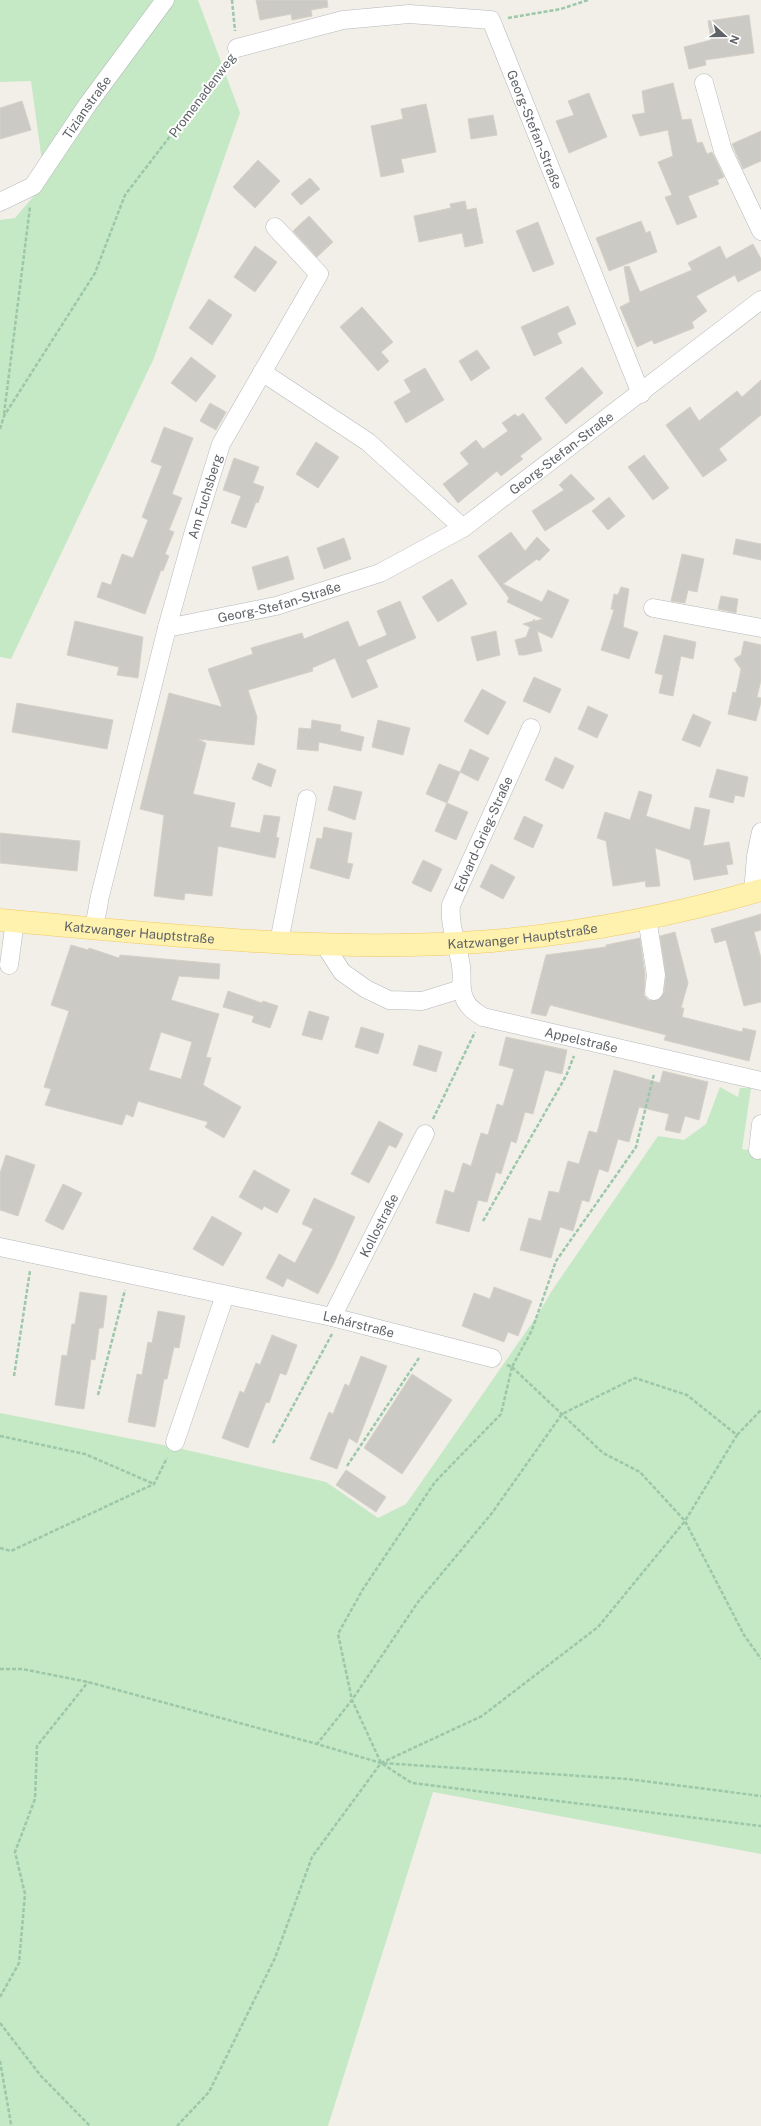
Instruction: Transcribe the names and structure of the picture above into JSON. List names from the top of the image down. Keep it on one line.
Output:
{"streets":{"main road":["Katzwanger Hauptstraße"],"street":["Promenadenweg","Tizianstraße","Georg-Stefan-Straße","Am Fuchsberg","Edvard-Grieg-Straße","Appelstraße","Kollostraße","Lehárstraße"]},"crossings":[["Promenadenweg","Georg-Stefan-Straße"],["Georg-Stefan-Straße","Am Fuchsberg"],["Edvard-Grieg-Straße","Katzwanger Hauptstraße"],["Kollostraße","Lehárstraße"]],"north":"right"}
